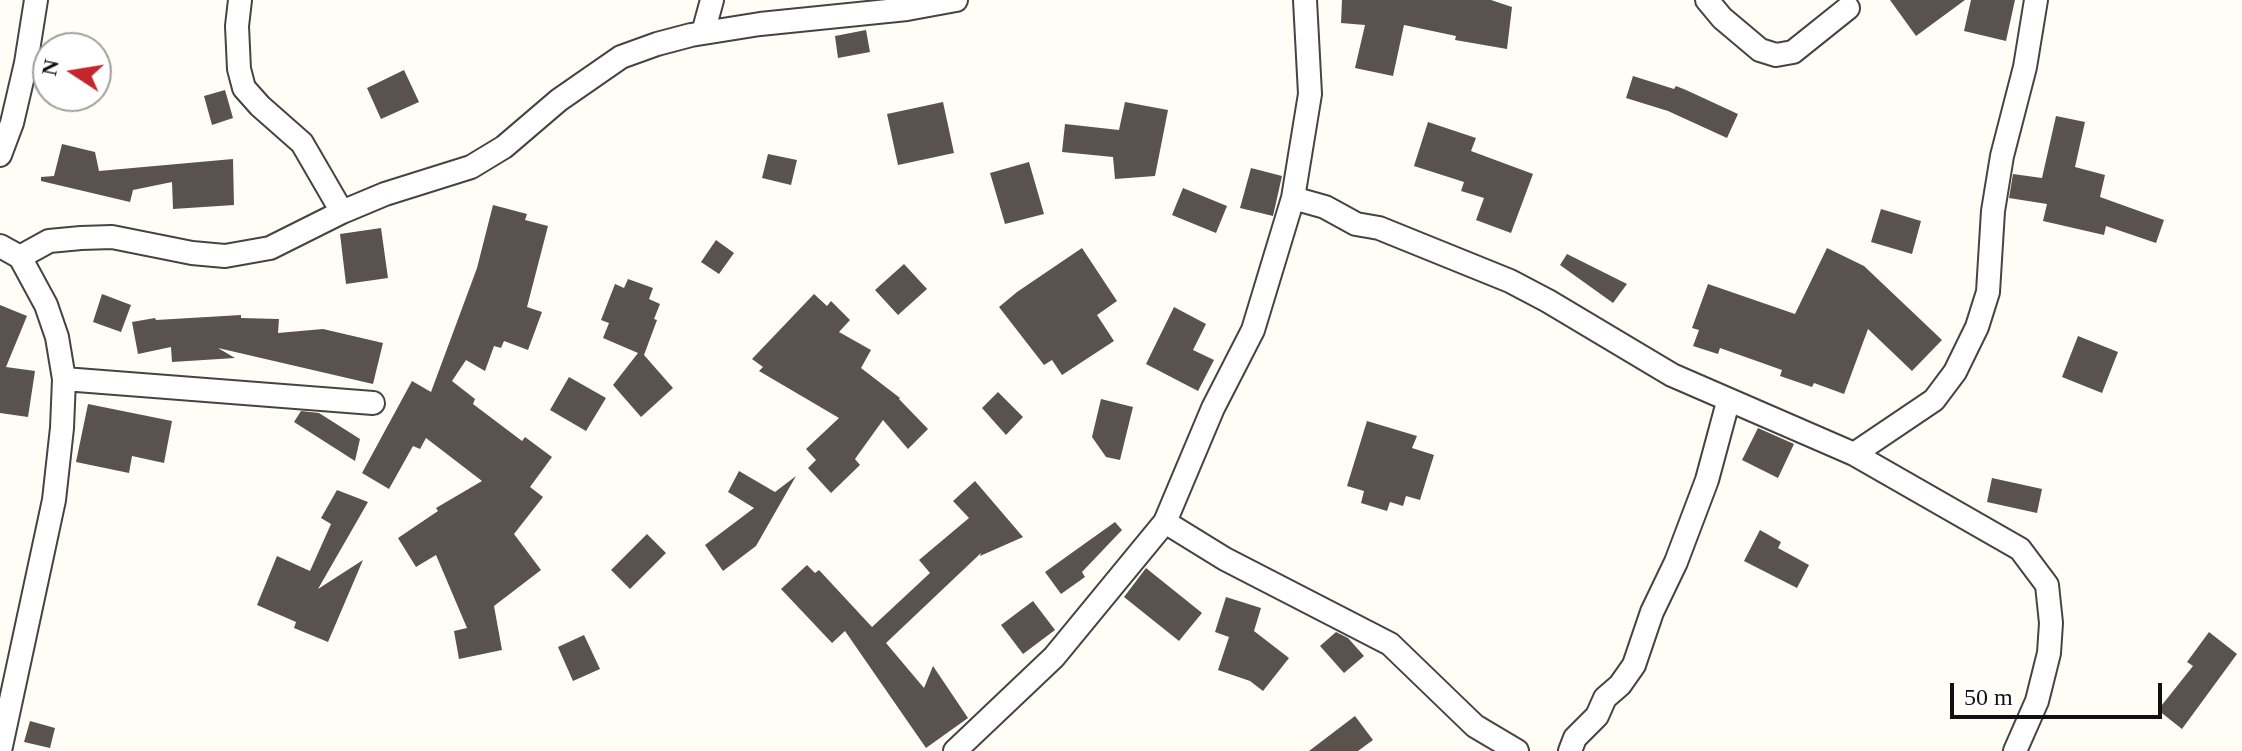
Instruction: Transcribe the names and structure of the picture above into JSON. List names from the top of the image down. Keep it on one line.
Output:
{"scale_bar":"50 m","north":"left"}
